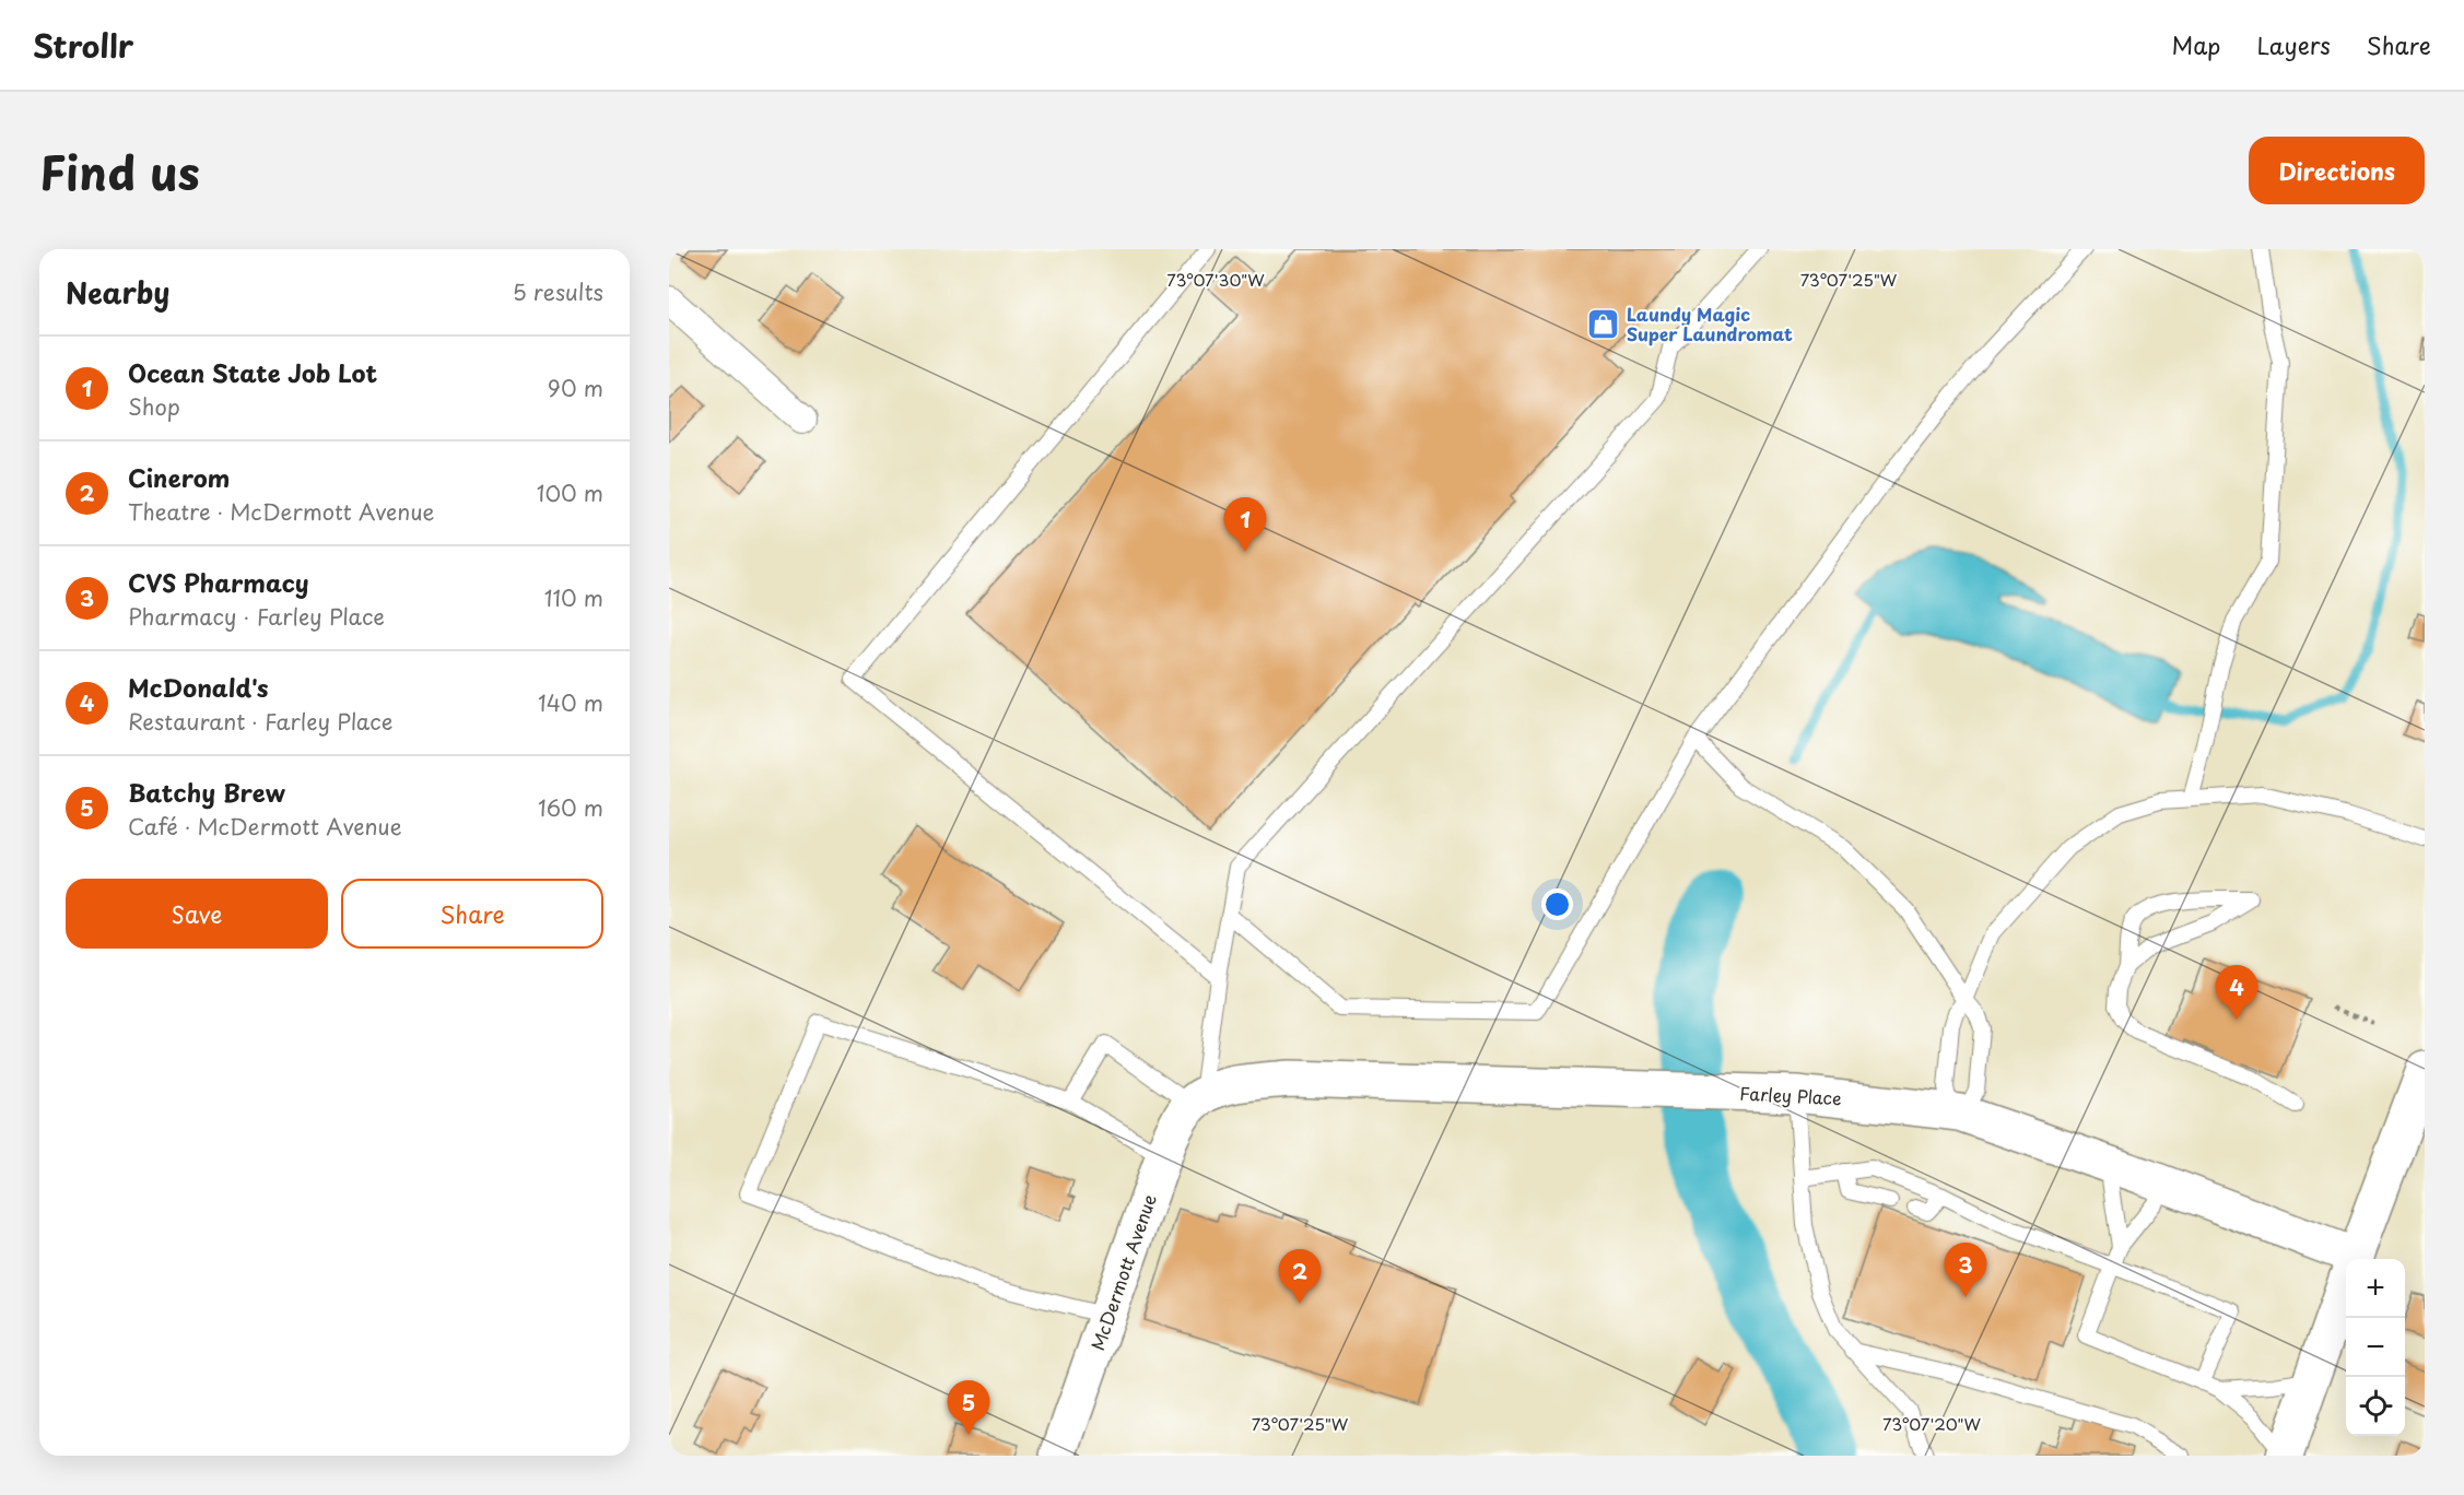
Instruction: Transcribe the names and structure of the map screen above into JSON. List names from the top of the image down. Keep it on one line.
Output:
{"streets":{"main road":["Farley Place","McDermott Avenue"]},"crossings":[["Farley Place","McDermott Avenue"]],"places":{"shop":["Laundy Magic Super Laundromat"]},"page":{"header":"Strollr","nav":["Map","Layers","Share"],"title":"Find us","buttons":["Directions",["Save","Share"]],"heading":["Nearby","5 results"],"list":[{"mark":"1","name":"Ocean State Job Lot","note":"Shop","value":"90 m"},{"mark":"2","name":"Cinerom","note":"Theatre · McDermott Avenue","value":"100 m"},{"mark":"3","name":"CVS Pharmacy","note":"Pharmacy · Farley Place","value":"110 m"},{"mark":"4","name":"McDonald's","note":"Restaurant · Farley Place","value":"140 m"},{"mark":"5","name":"Batchy Brew","note":"Café · McDermott Avenue","value":"160 m"}],"pins":["1","4","3","2","5"],"map_buttons":["+","−"]},"coordinates":["73°07'30\"W","73°07'25\"W","73°07'20\"W"]}
